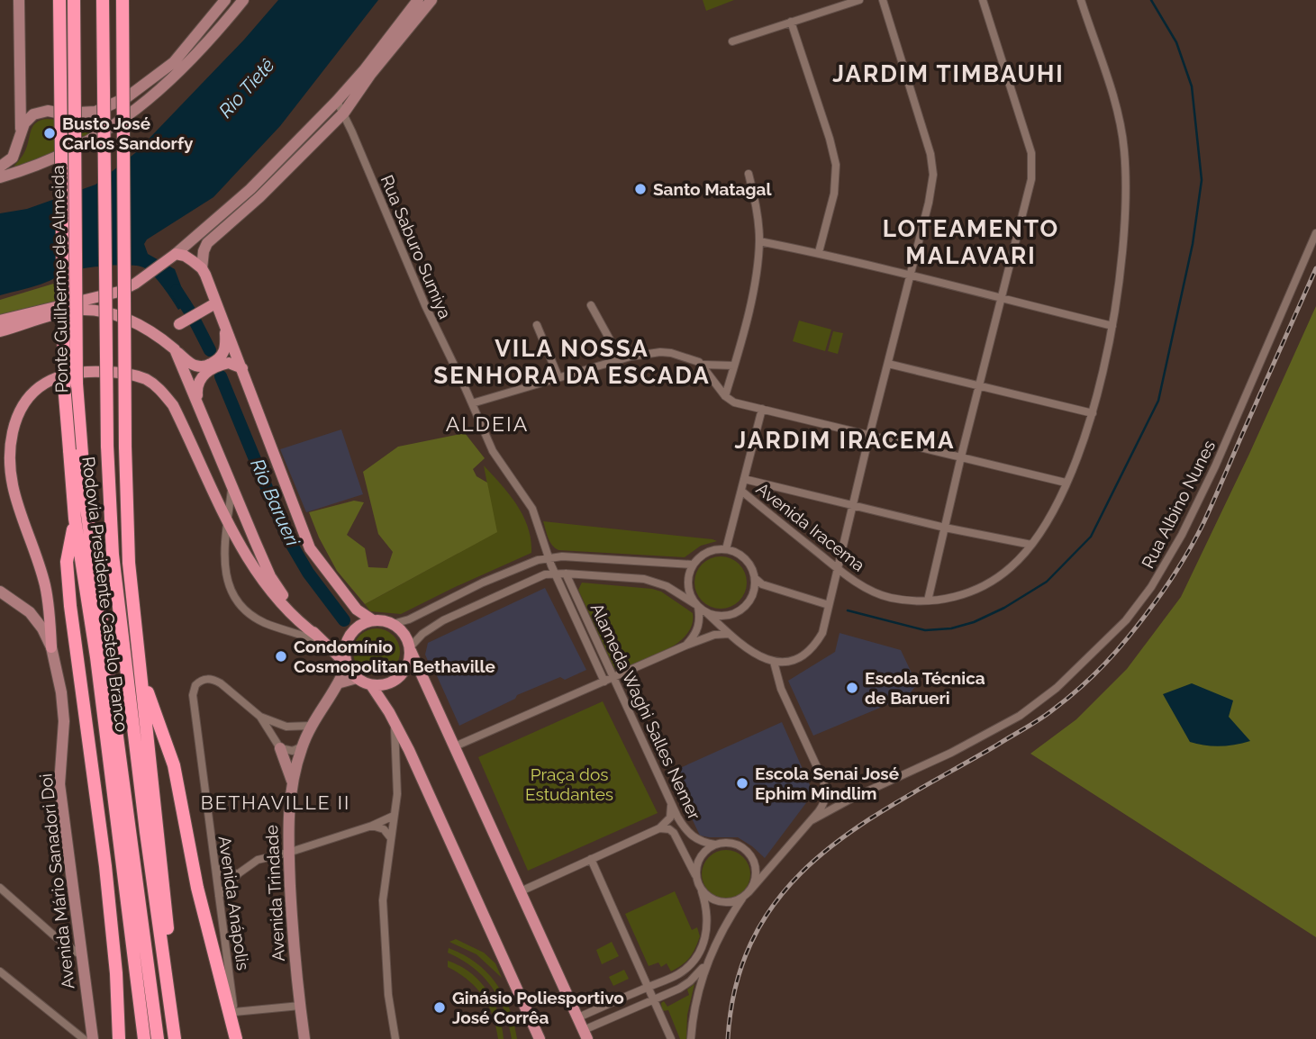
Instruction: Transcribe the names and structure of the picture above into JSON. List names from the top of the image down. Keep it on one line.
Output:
{"streets":{"highway":["Ponte Guilherme de Almeida","Rodovia Presidente Castelo Branco"],"main road":["Avenida Mário Sanadori Doi","Avenida Trindade"],"street":["Rua Saburo Sumiya","Rua Albino Nunes","Avenida Iracema","Alameda Waghi Salles Nemer","Avenida Anápolis"]},"crossings":[["Rua Saburo Sumiya","Alameda Waghi Salles Nemer"],["Ponte Guilherme de Almeida","Rodovia Presidente Castelo Branco"]],"districts":["JARDIM TIMBAUHI","LOTEAMENTO MALAVARI","VILA NOSSA SENHORA DA ESCADA","ALDEIA","JARDIM IRACEMA","BETHAVILLE II"],"water":["Rio Tietê","Rio Barueri"],"parks":["Praça dos Estudantes"],"places":["Busto José Carlos Sandorfy","Santo Matagal","Condomínio Cosmopolitan Bethaville","Escola Técnica de Barueri","Escola Senai José Ephim Mindlim","Ginásio Poliesportivo José Corrêa"]}
